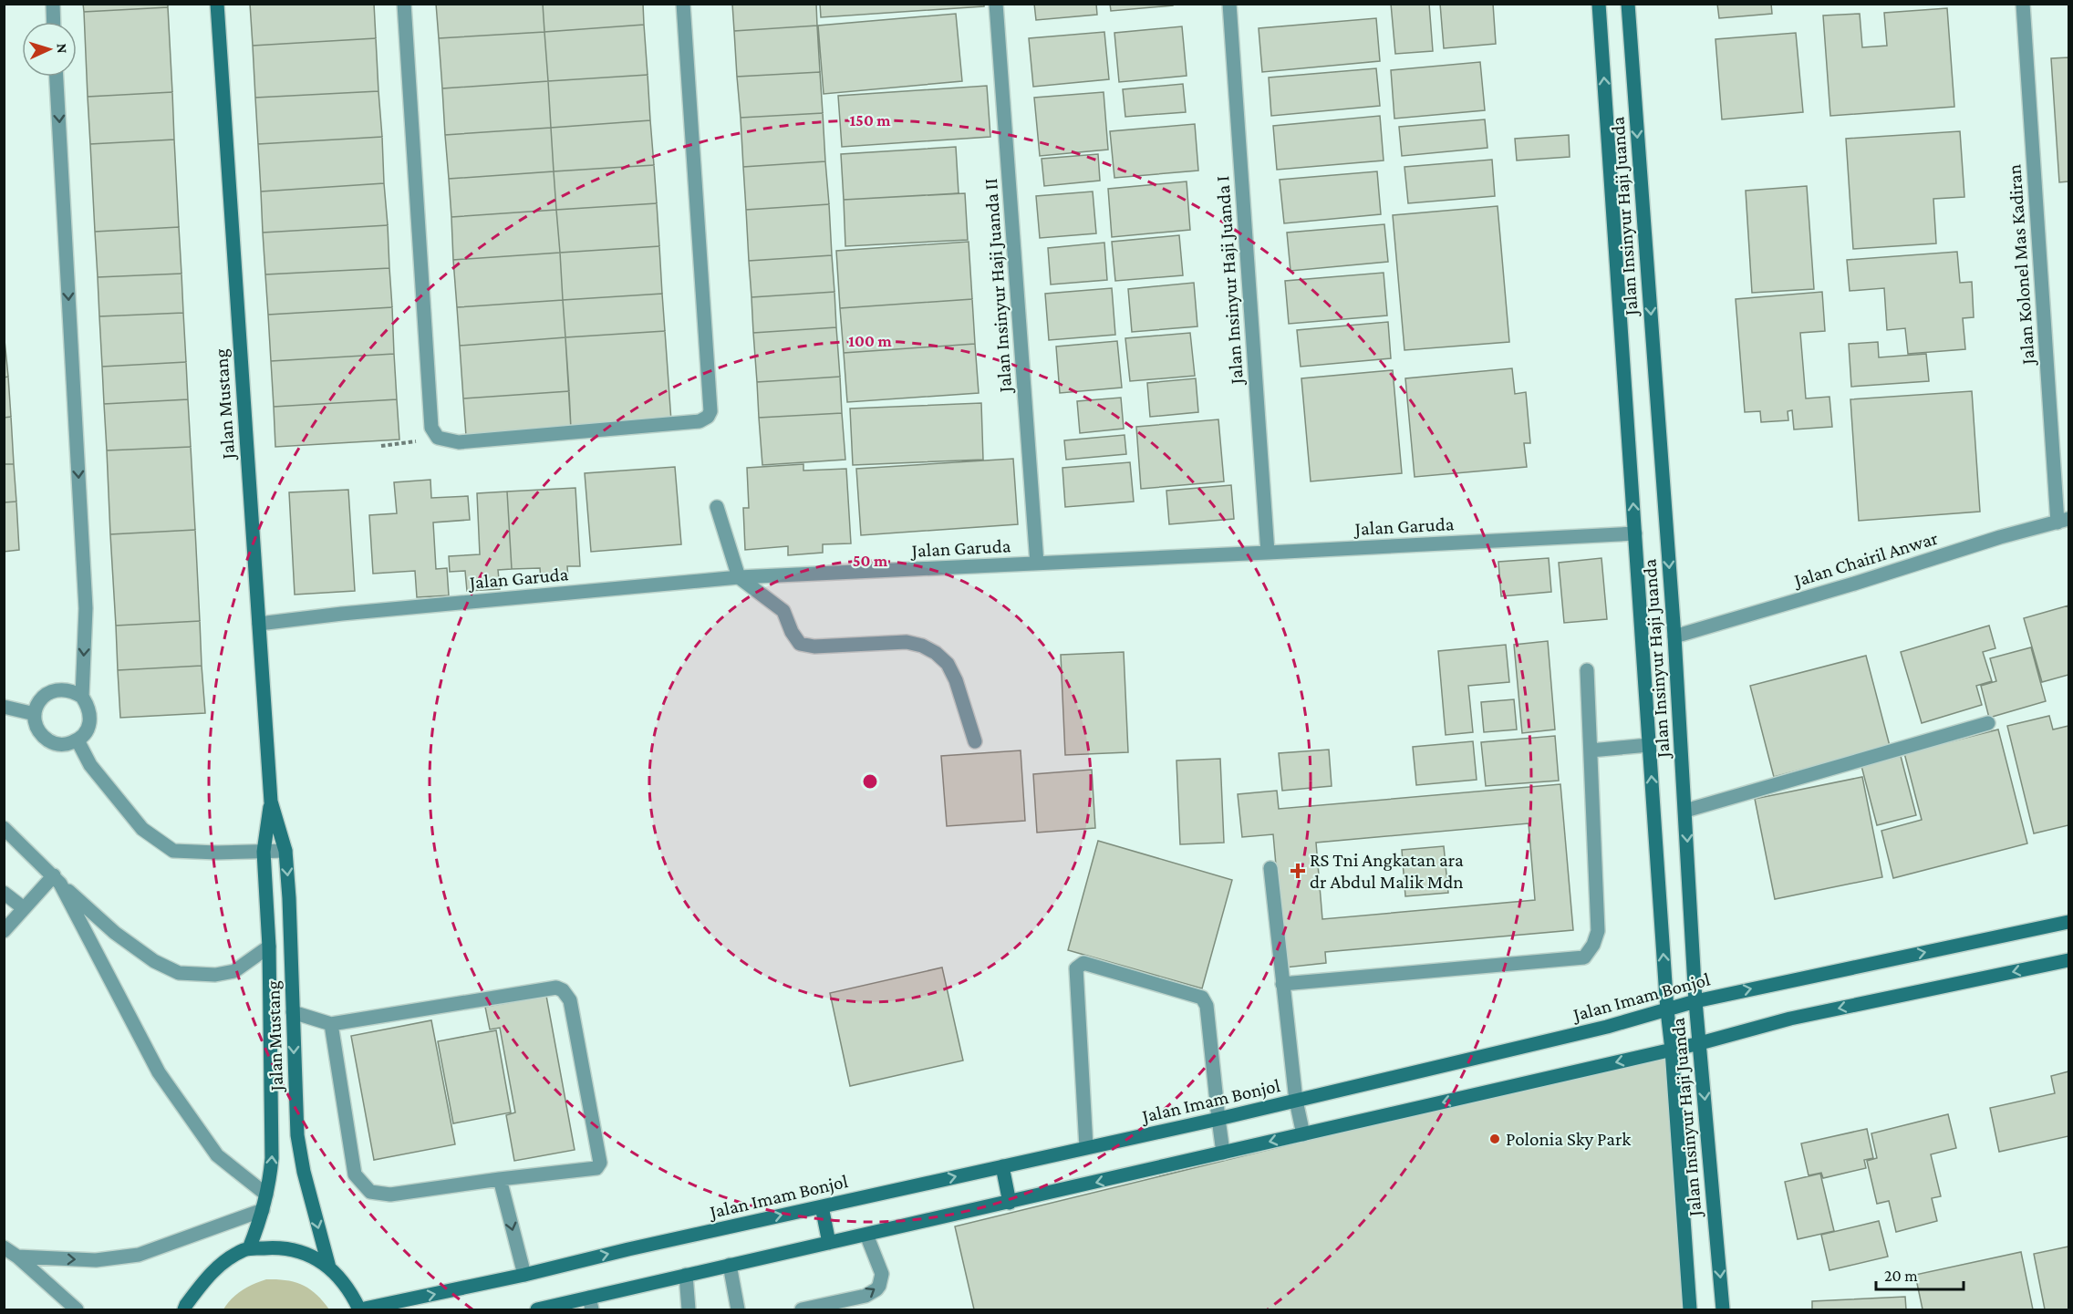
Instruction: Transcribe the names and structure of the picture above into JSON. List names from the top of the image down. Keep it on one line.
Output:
{"streets":{"main road":["Jalan Insinyur Haji Juanda","Jalan Mustang","Jalan Imam Bonjol"],"street":["Jalan Kolonel Mas Kadiran","Jalan Insinyur Haji Juanda I","Jalan Insinyur Haji Juanda II","Jalan Garuda","Jalan Chairil Anwar"]},"crossings":[["Jalan Insinyur Haji Juanda","Jalan Garuda"],["Jalan Insinyur Haji Juanda","Jalan Chairil Anwar"],["Jalan Insinyur Haji Juanda","Jalan Imam Bonjol"],["Jalan Kolonel Mas Kadiran","Jalan Chairil Anwar"],["Jalan Insinyur Haji Juanda I","Jalan Garuda"],["Jalan Insinyur Haji Juanda II","Jalan Garuda"],["Jalan Mustang","Jalan Garuda"]],"places":{"health":["RS Tni Angkatan ara dr Abdul Malik Mdn"],"other":["Polonia Sky Park"]},"scale_bar":"20 m","north":"right","rings":["150 m","100 m","50 m"]}
